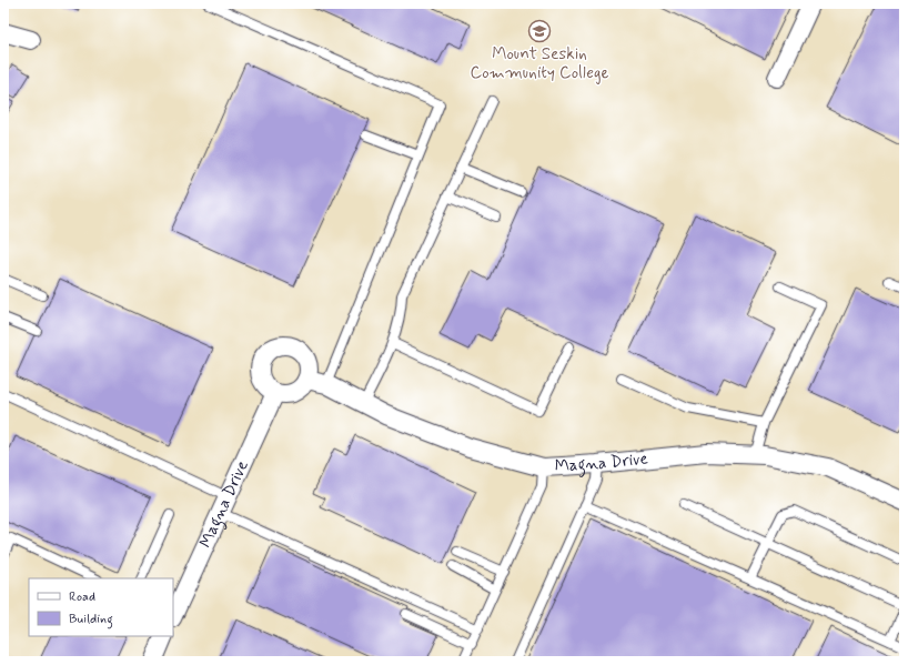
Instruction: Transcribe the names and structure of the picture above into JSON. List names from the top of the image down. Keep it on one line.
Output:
{"streets":{"street":["Magna Drive"]},"places":{"school or university":["Mount Seskin Community College"]},"legend":["Road","Building"]}
